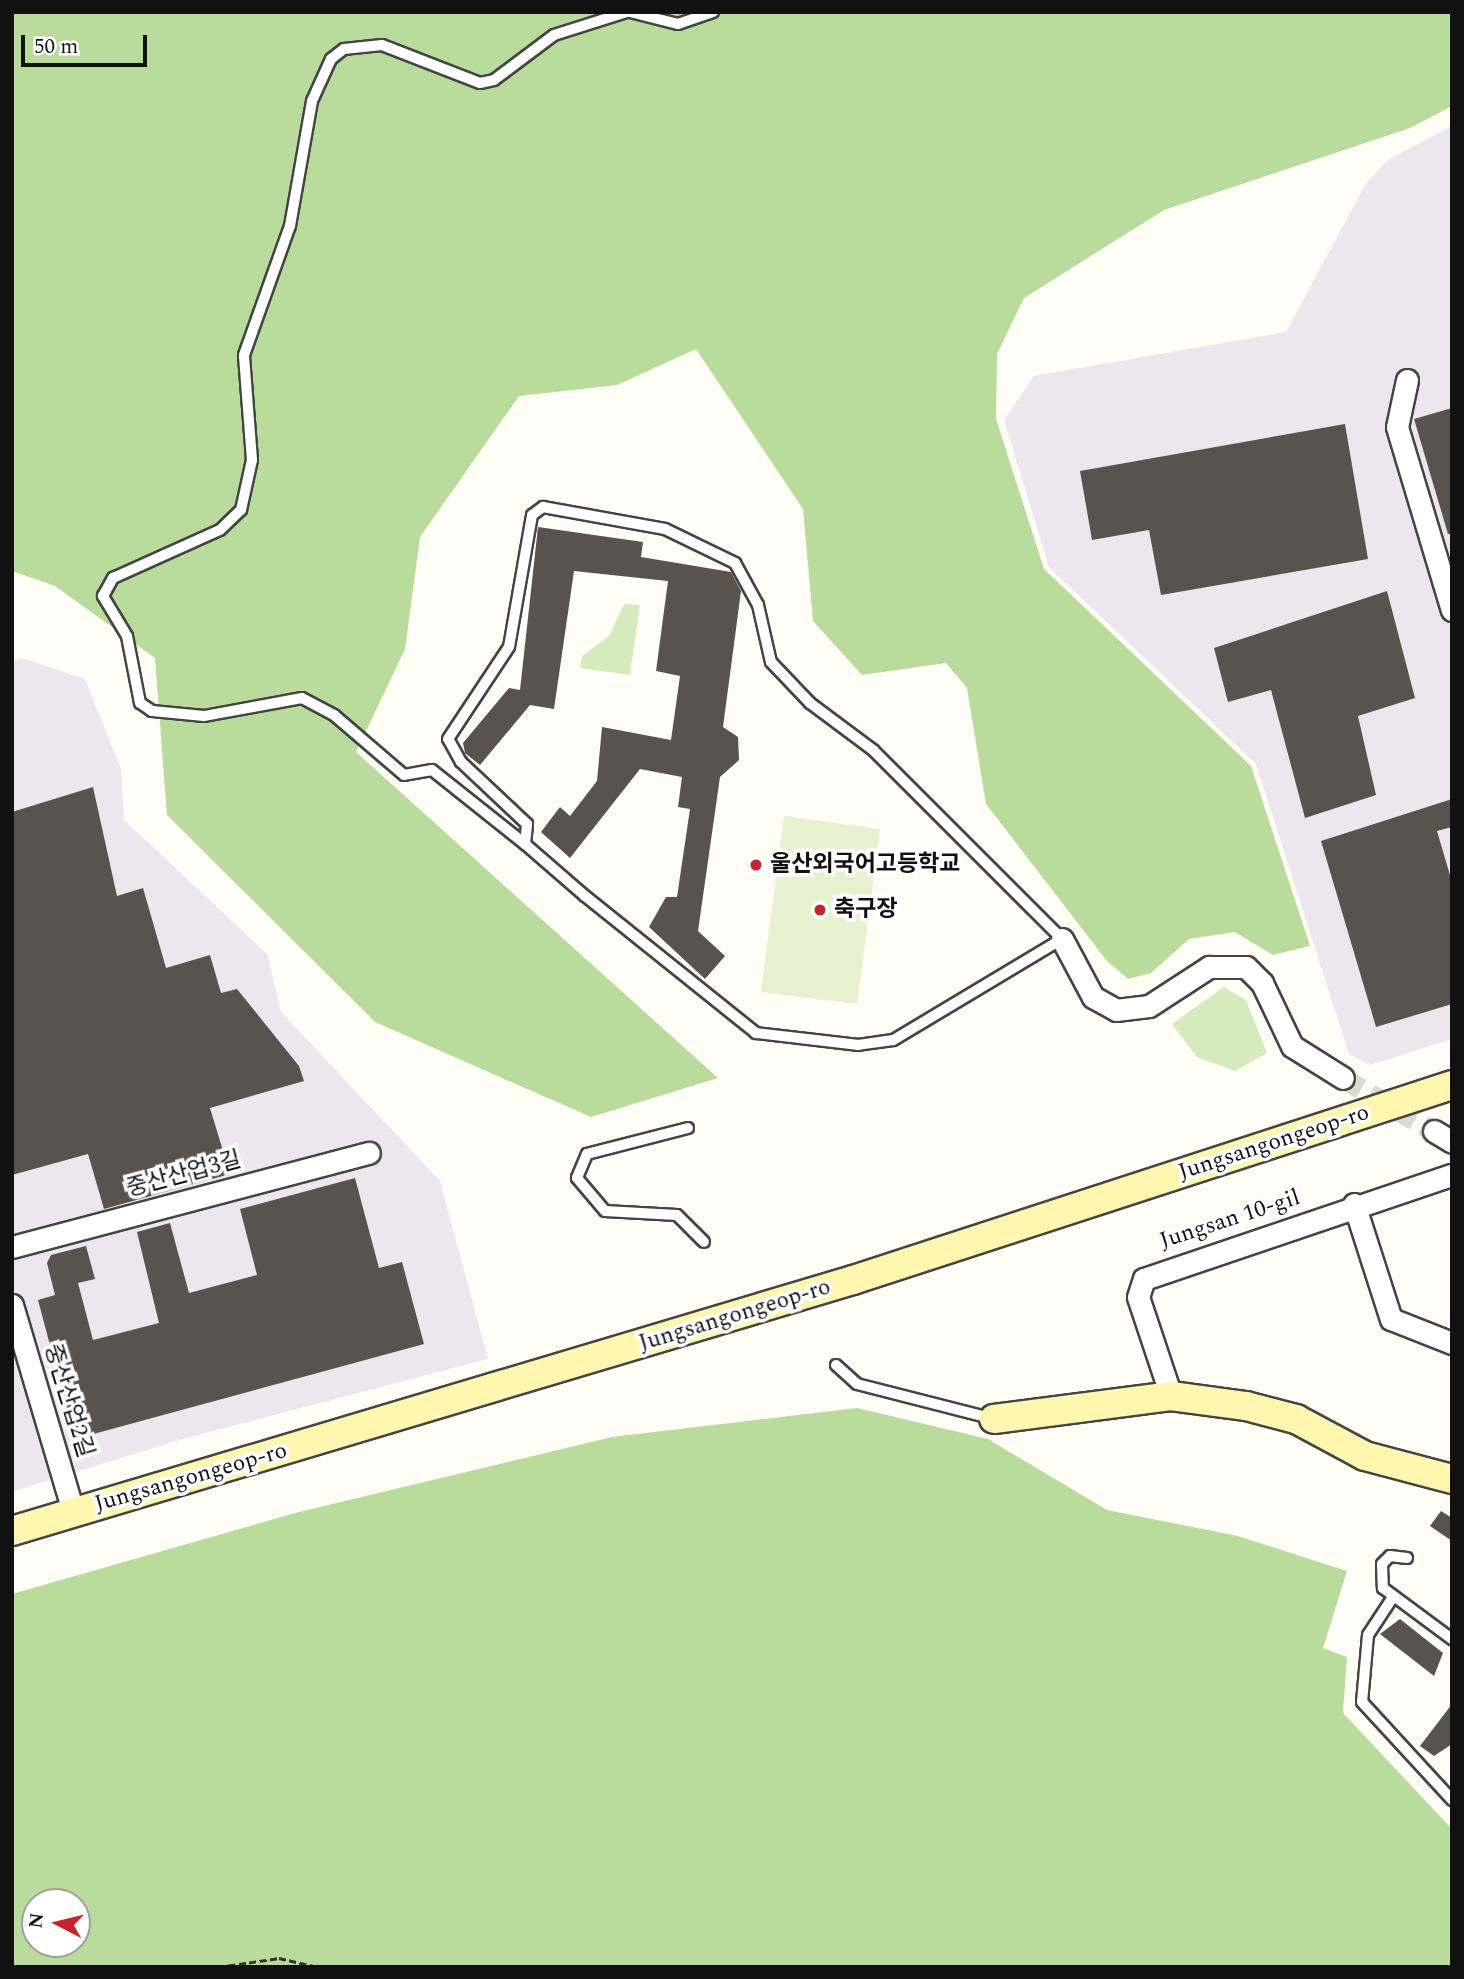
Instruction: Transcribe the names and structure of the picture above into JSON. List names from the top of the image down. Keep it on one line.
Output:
{"streets":{"street":["Jungsangongeop-ro","중산산업3길","Jungsan 10-gil","중산산업2길"]},"crossings":[["Jungsangongeop-ro","중산산업2길"]],"places":["울산외국어고등학교","축구장"],"scale_bar":"50 m","north":"left"}
